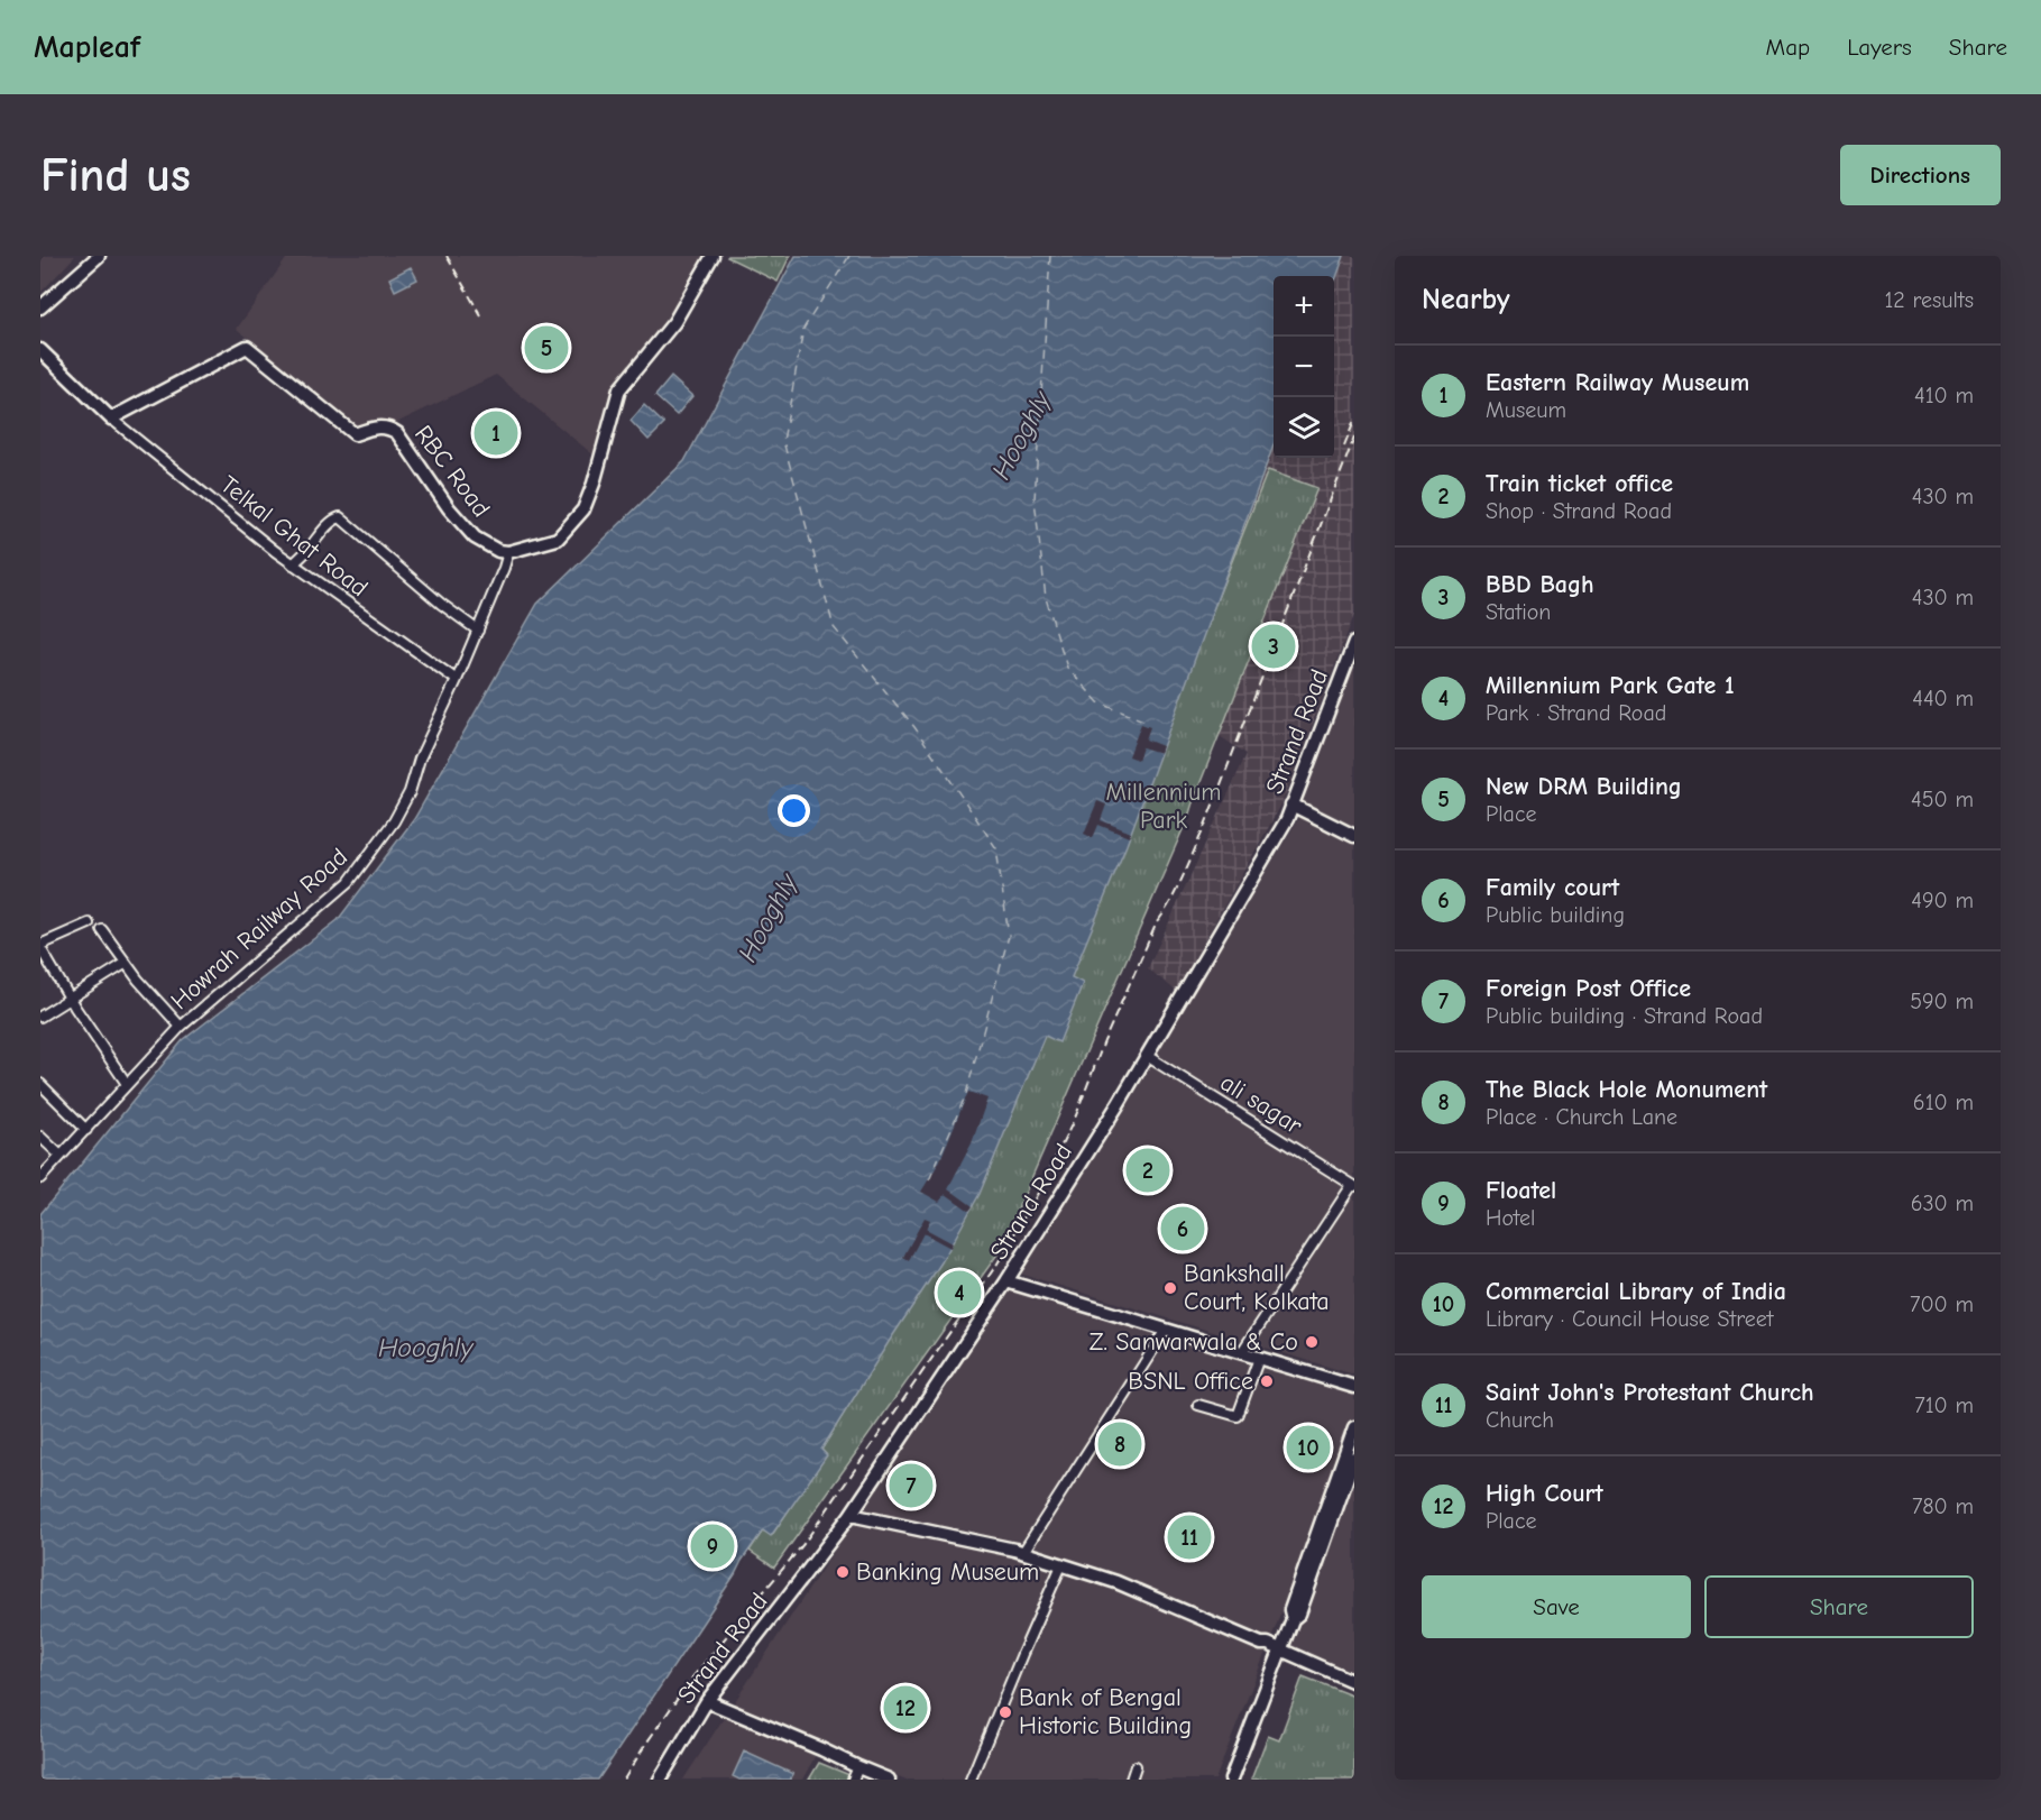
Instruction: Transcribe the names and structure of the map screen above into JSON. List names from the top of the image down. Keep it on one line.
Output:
{"streets":{"main road":["RBC Road","Strand Road"],"street":["Telkal Ghat Road","Howrah Railway Road","ali sagar"]},"crossings":[["RBC Road","Telkal Ghat Road"],["RBC Road","Howrah Railway Road"],["Telkal Ghat Road","Howrah Railway Road"],["Strand Road","ali sagar"]],"water":["Hooghly"],"parks":["Millennium Park"],"places":["Bankshall Court, Kolkata","Z. Sanwarwala & Co","BSNL Office","Banking Museum","Bank of Bengal Historic Building"],"page":{"header":"Mapleaf","nav":["Map","Layers","Share"],"buttons":["Directions",["Save","Share"]],"title":"Find us","heading":["Nearby","12 results"],"map_buttons":["+","−"],"pins":["5","1","3","2","6","4","8","10","7","11","9","12"],"list":[{"mark":"1","name":"Eastern Railway Museum","note":"Museum","value":"410 m"},{"mark":"2","name":"Train ticket office","note":"Shop · Strand Road","value":"430 m"},{"mark":"3","name":"BBD Bagh","note":"Station","value":"430 m"},{"mark":"4","name":"Millennium Park Gate 1","note":"Park · Strand Road","value":"440 m"},{"mark":"5","name":"New DRM Building","note":"Place","value":"450 m"},{"mark":"6","name":"Family court","note":"Public building","value":"490 m"},{"mark":"7","name":"Foreign Post Office","note":"Public building · Strand Road","value":"590 m"},{"mark":"8","name":"The Black Hole Monument","note":"Place · Church Lane","value":"610 m"},{"mark":"9","name":"Floatel","note":"Hotel","value":"630 m"},{"mark":"10","name":"Commercial Library of India","note":"Library · Council House Street","value":"700 m"},{"mark":"11","name":"Saint John's Protestant Church","note":"Church","value":"710 m"},{"mark":"12","name":"High Court","note":"Place","value":"780 m"}]}}
